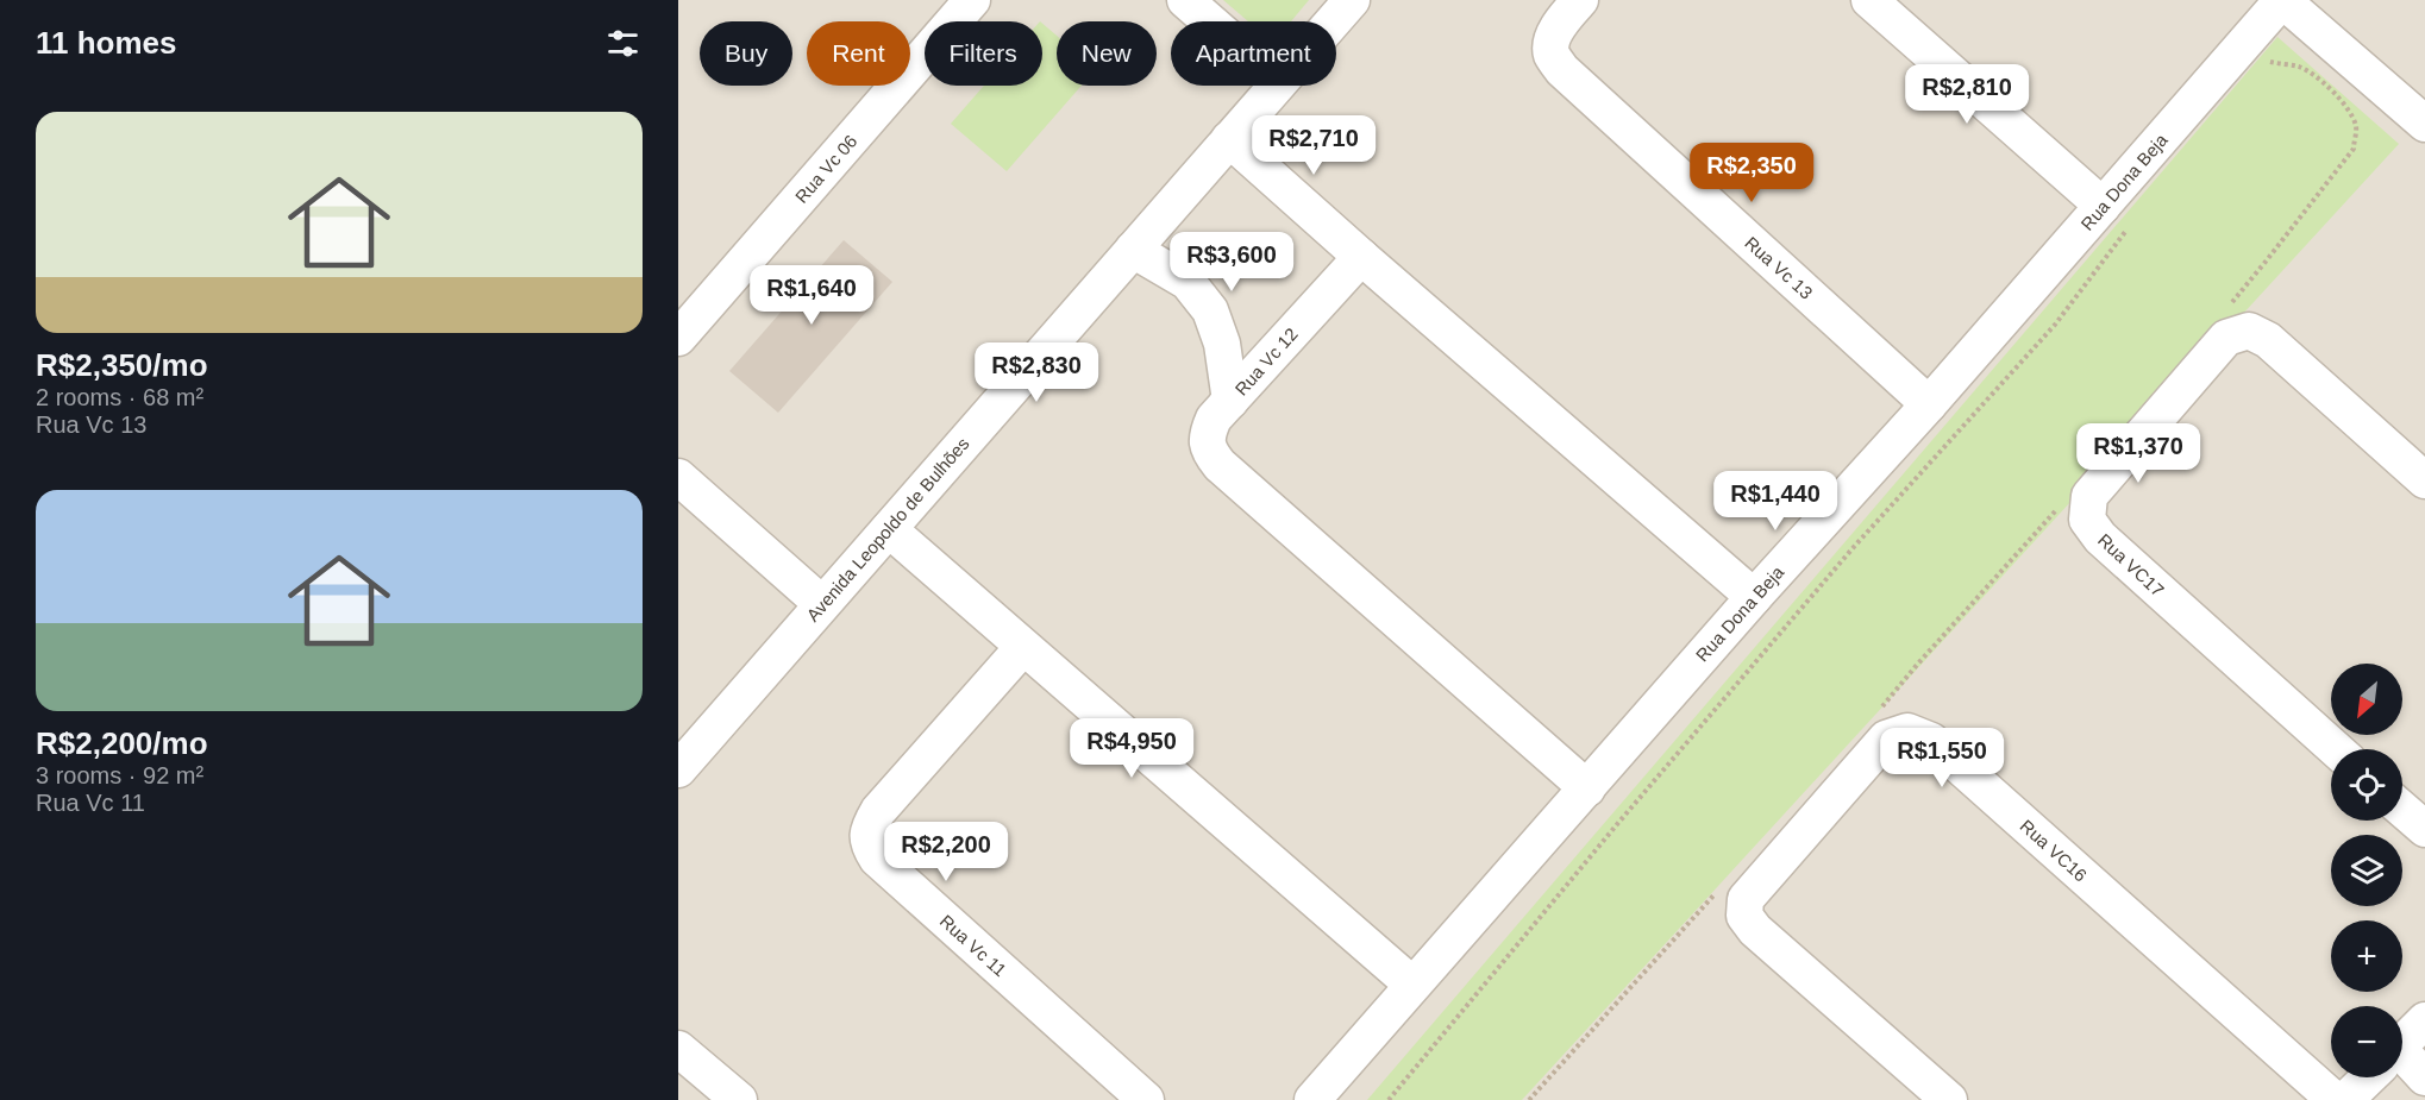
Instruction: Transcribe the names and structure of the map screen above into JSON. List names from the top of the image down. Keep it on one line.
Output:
{"streets":{"street":["Rua Vc 06","Rua Dona Beja","Rua Vc 13","Rua Vc 12","Avenida Leopoldo de Bulhões","Rua VC17","Rua VC16","Rua Vc 11"]},"crossings":[["Rua Dona Beja","Rua Vc 13"],["Rua Dona Beja","Rua Vc 12"]],"north":"bottom left","page":{"heading":"11 homes","chip":["Buy","Rent","Filters","New","Apartment"],"price":["R$2,810","R$2,710","R$2,350","R$3,600","R$1,640","R$2,830","R$1,370","R$1,440","R$4,950","R$1,550","R$2,200"],"list":[{"name":"R$2,350/mo","note":"2 rooms · 68 m² · Rua Vc 13"},{"name":"R$2,200/mo","note":"3 rooms · 92 m² · Rua Vc 11"}],"map_buttons":["+","−"]}}
